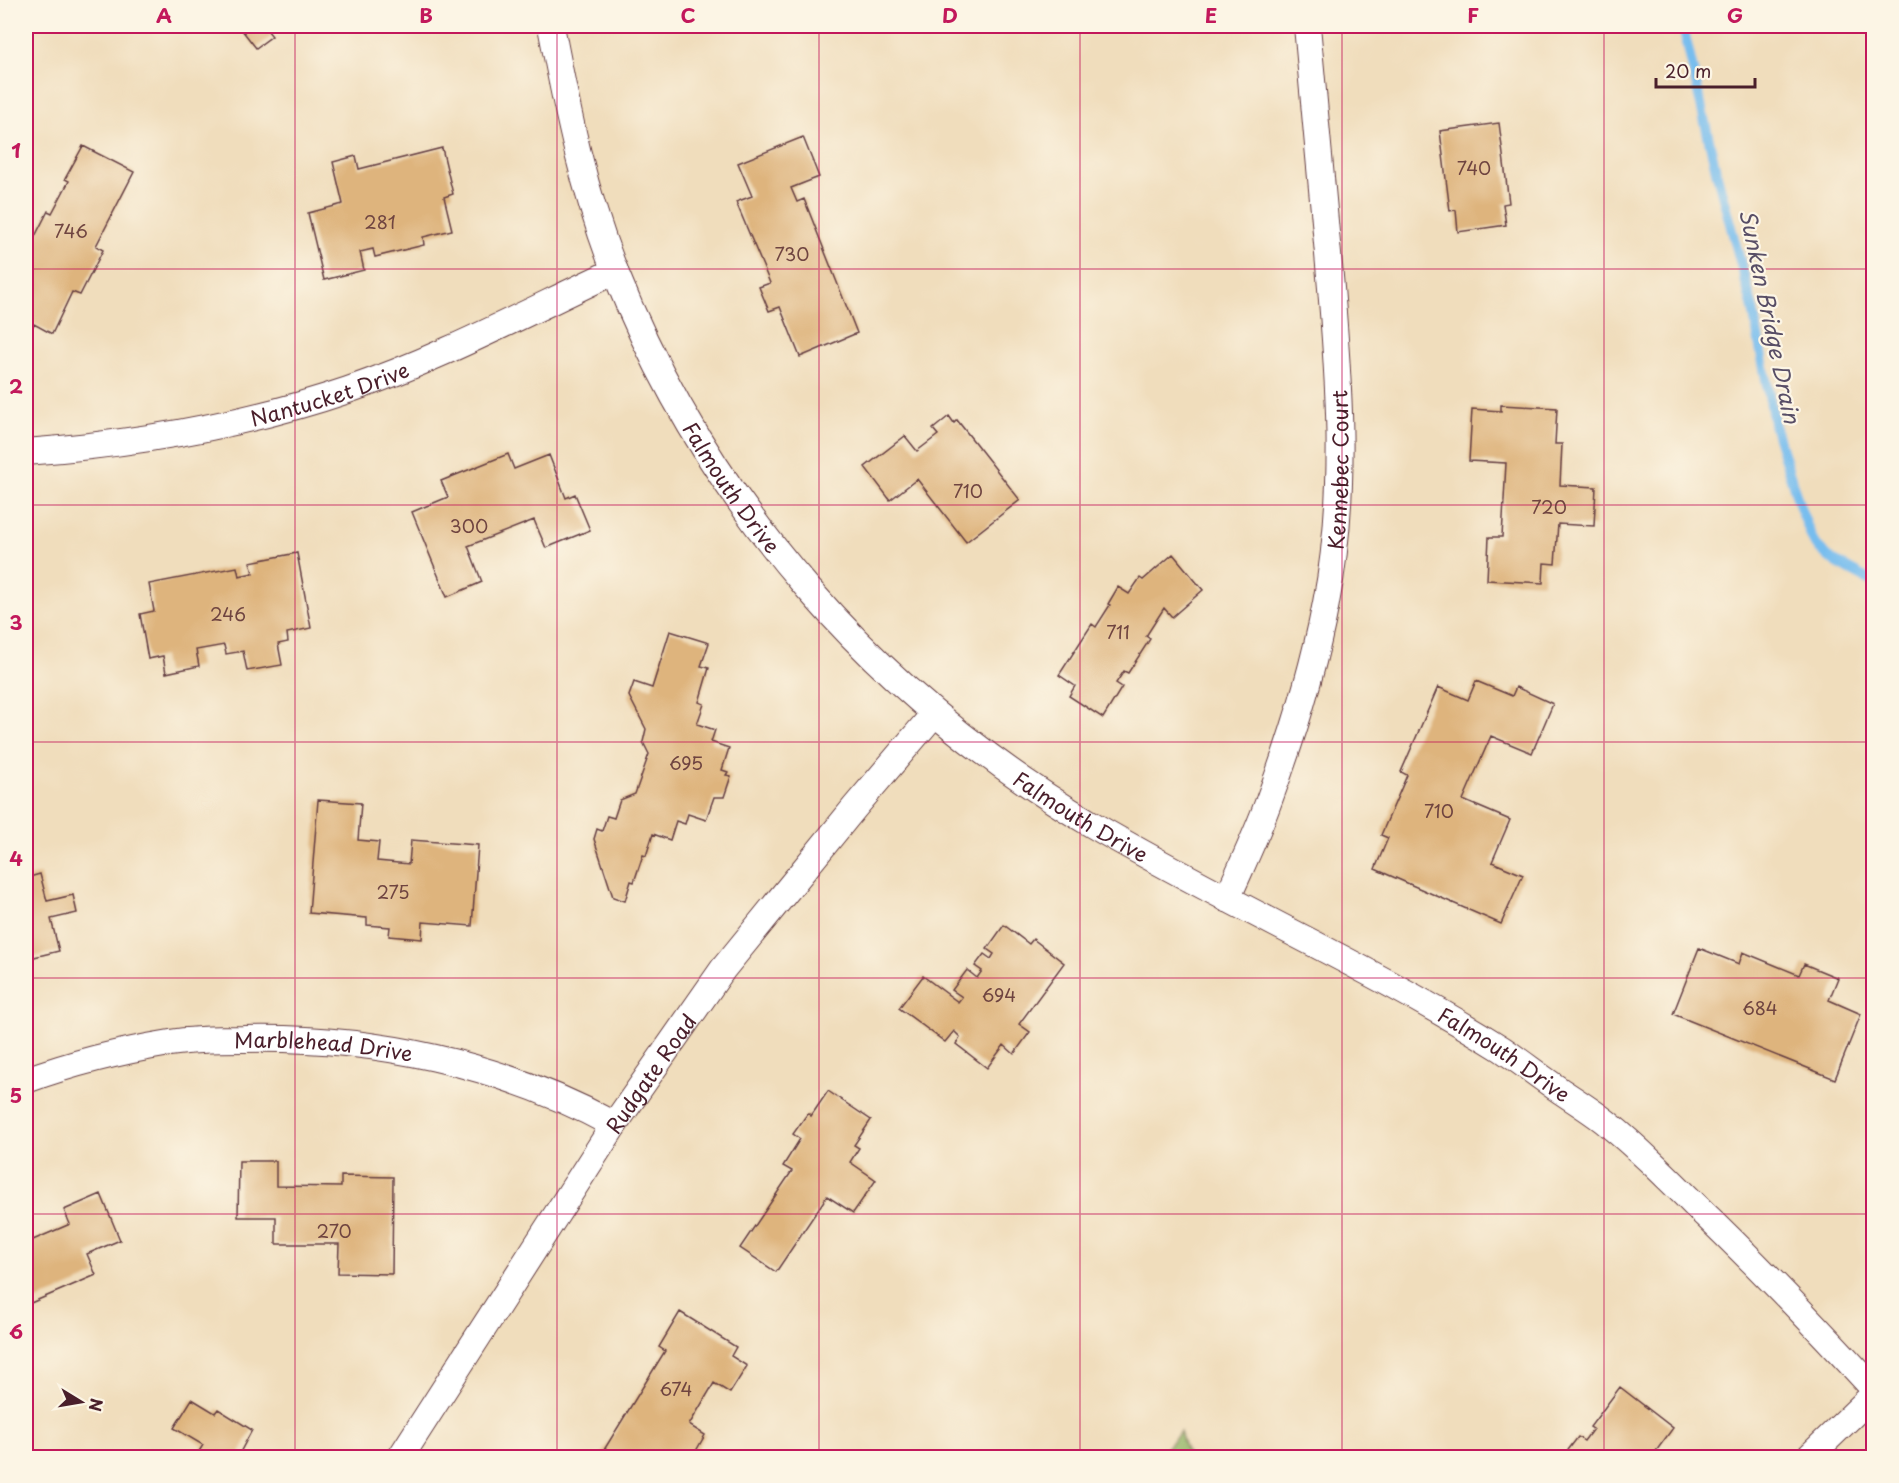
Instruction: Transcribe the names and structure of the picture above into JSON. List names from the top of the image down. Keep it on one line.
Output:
{"streets":{"street":["Nantucket Drive","Kennebec Court","Falmouth Drive","Marblehead Drive","Rudgate Road"]},"crossings":[["Nantucket Drive","Falmouth Drive"],["Kennebec Court","Falmouth Drive"],["Falmouth Drive","Rudgate Road"],["Marblehead Drive","Rudgate Road"]],"water":["Sunken Bridge Drain"],"house_numbers":["740","281","746","730","710","720","300","246","711","695","710","275","694","684","270","674"],"scale_bar":"20 m","north":"right","grid":{"columns":["A","B","C","D","E","F","G"],"rows":["1","2","3","4","5","6"]}}
